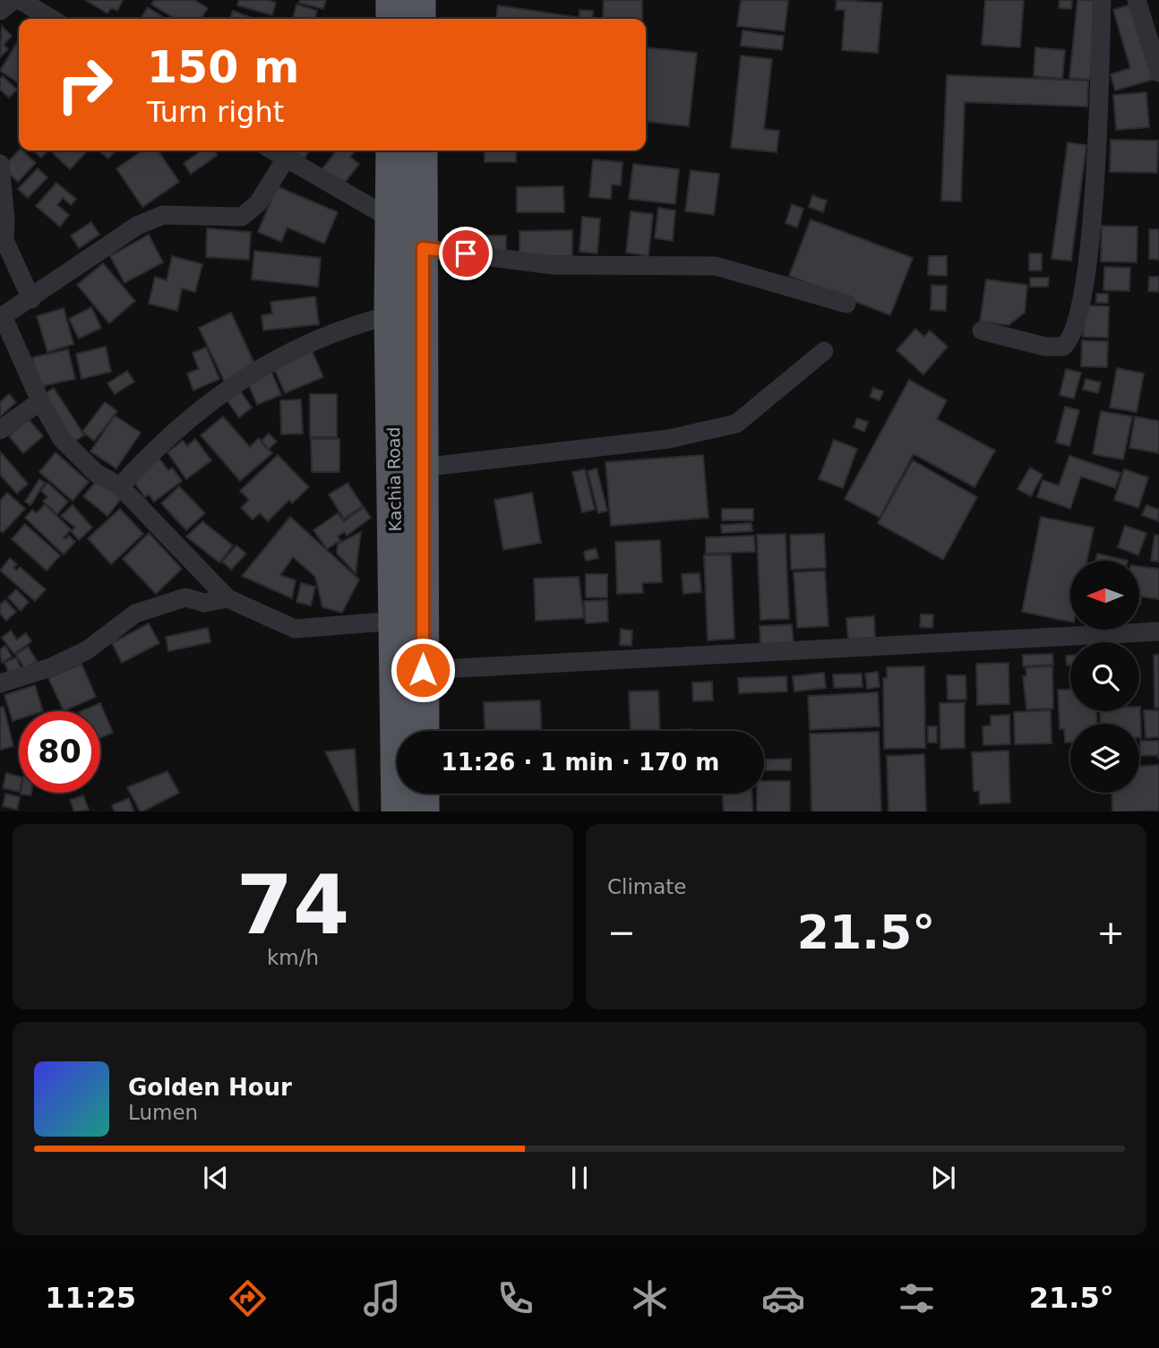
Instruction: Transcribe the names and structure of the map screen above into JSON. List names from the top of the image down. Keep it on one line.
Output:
{"streets":{"highway":["Kachia Road"]},"north":"left","page":{"turn":["150 m","Turn right"],"limit":"80","trip":"11:26 · 1 min · 170 m","tile":[["74","km/h"],"Climate"],"heat":["−","21.5°","+"],"song":["Golden Hour","Lumen"],"tabs":["11:25","21.5°"]}}
